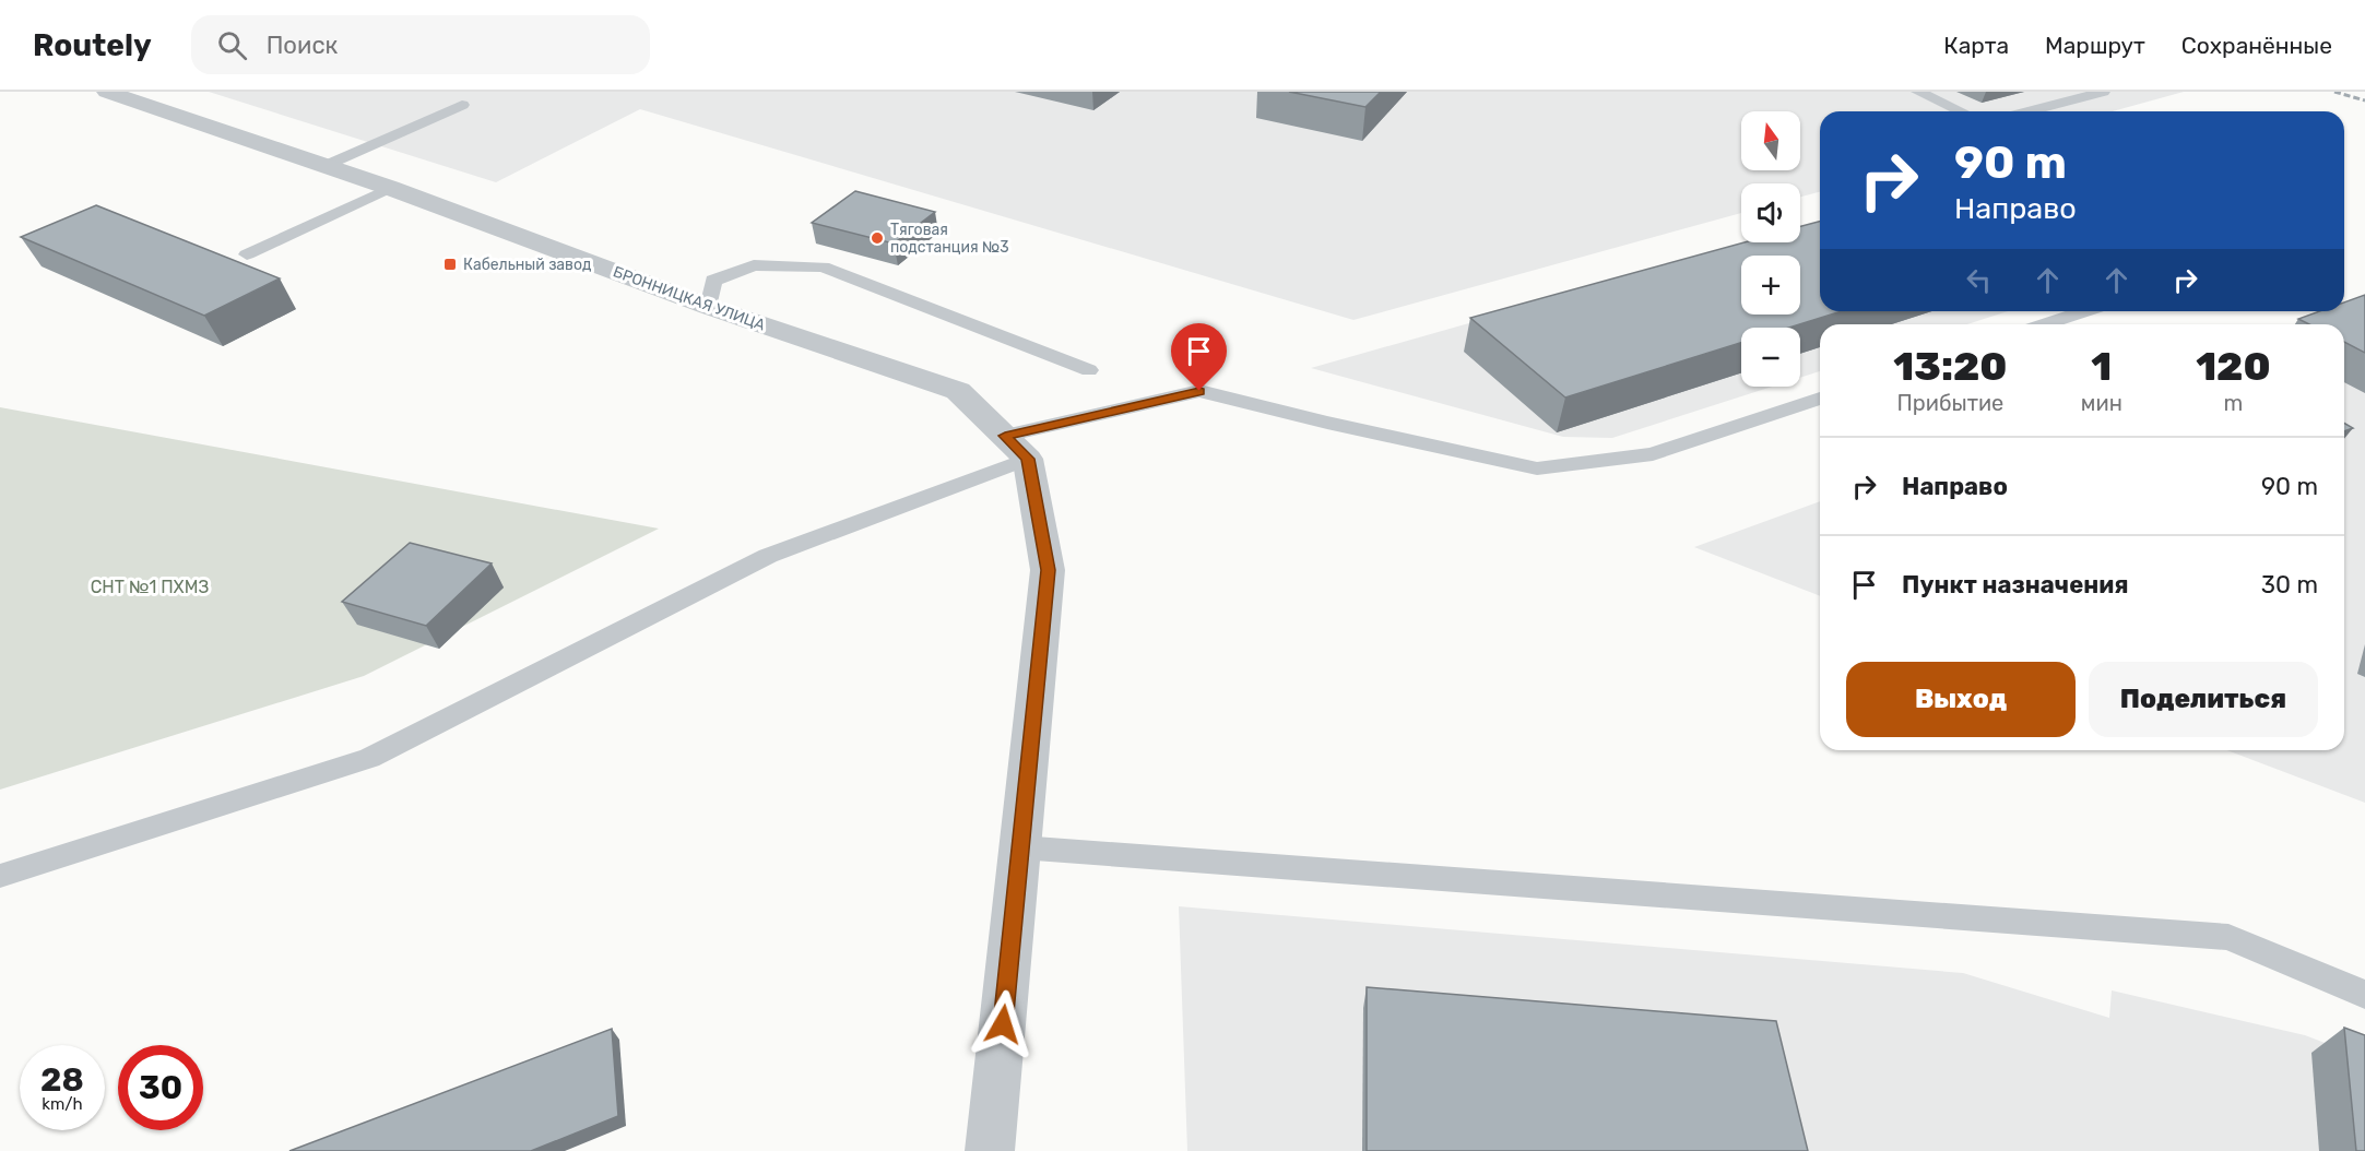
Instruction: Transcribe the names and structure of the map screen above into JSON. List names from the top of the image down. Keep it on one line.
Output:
{"streets":{"street":["БРОННИЦКАЯ УЛИЦА"]},"parks":["СНТ №1 ПХМЗ"],"places":{"other":["Тяговая подстанция №3"],"transit":["Кабельный завод"]},"north":"top","page":{"header":"Routely","search":"Поиск","nav":["Карта","Маршрут","Сохранённые"],"map_buttons":["+","−"],"turn":["90 m","Направо"],"eta":["13:20","Прибытие","1","мин","120","m"],"list":[{"name":"Направо","value":"90 m"},{"name":"Пункт назначения","value":"30 m"}],"buttons":["Выход","Поделиться"],"speed":"28 km/h","limit":"30"}}
